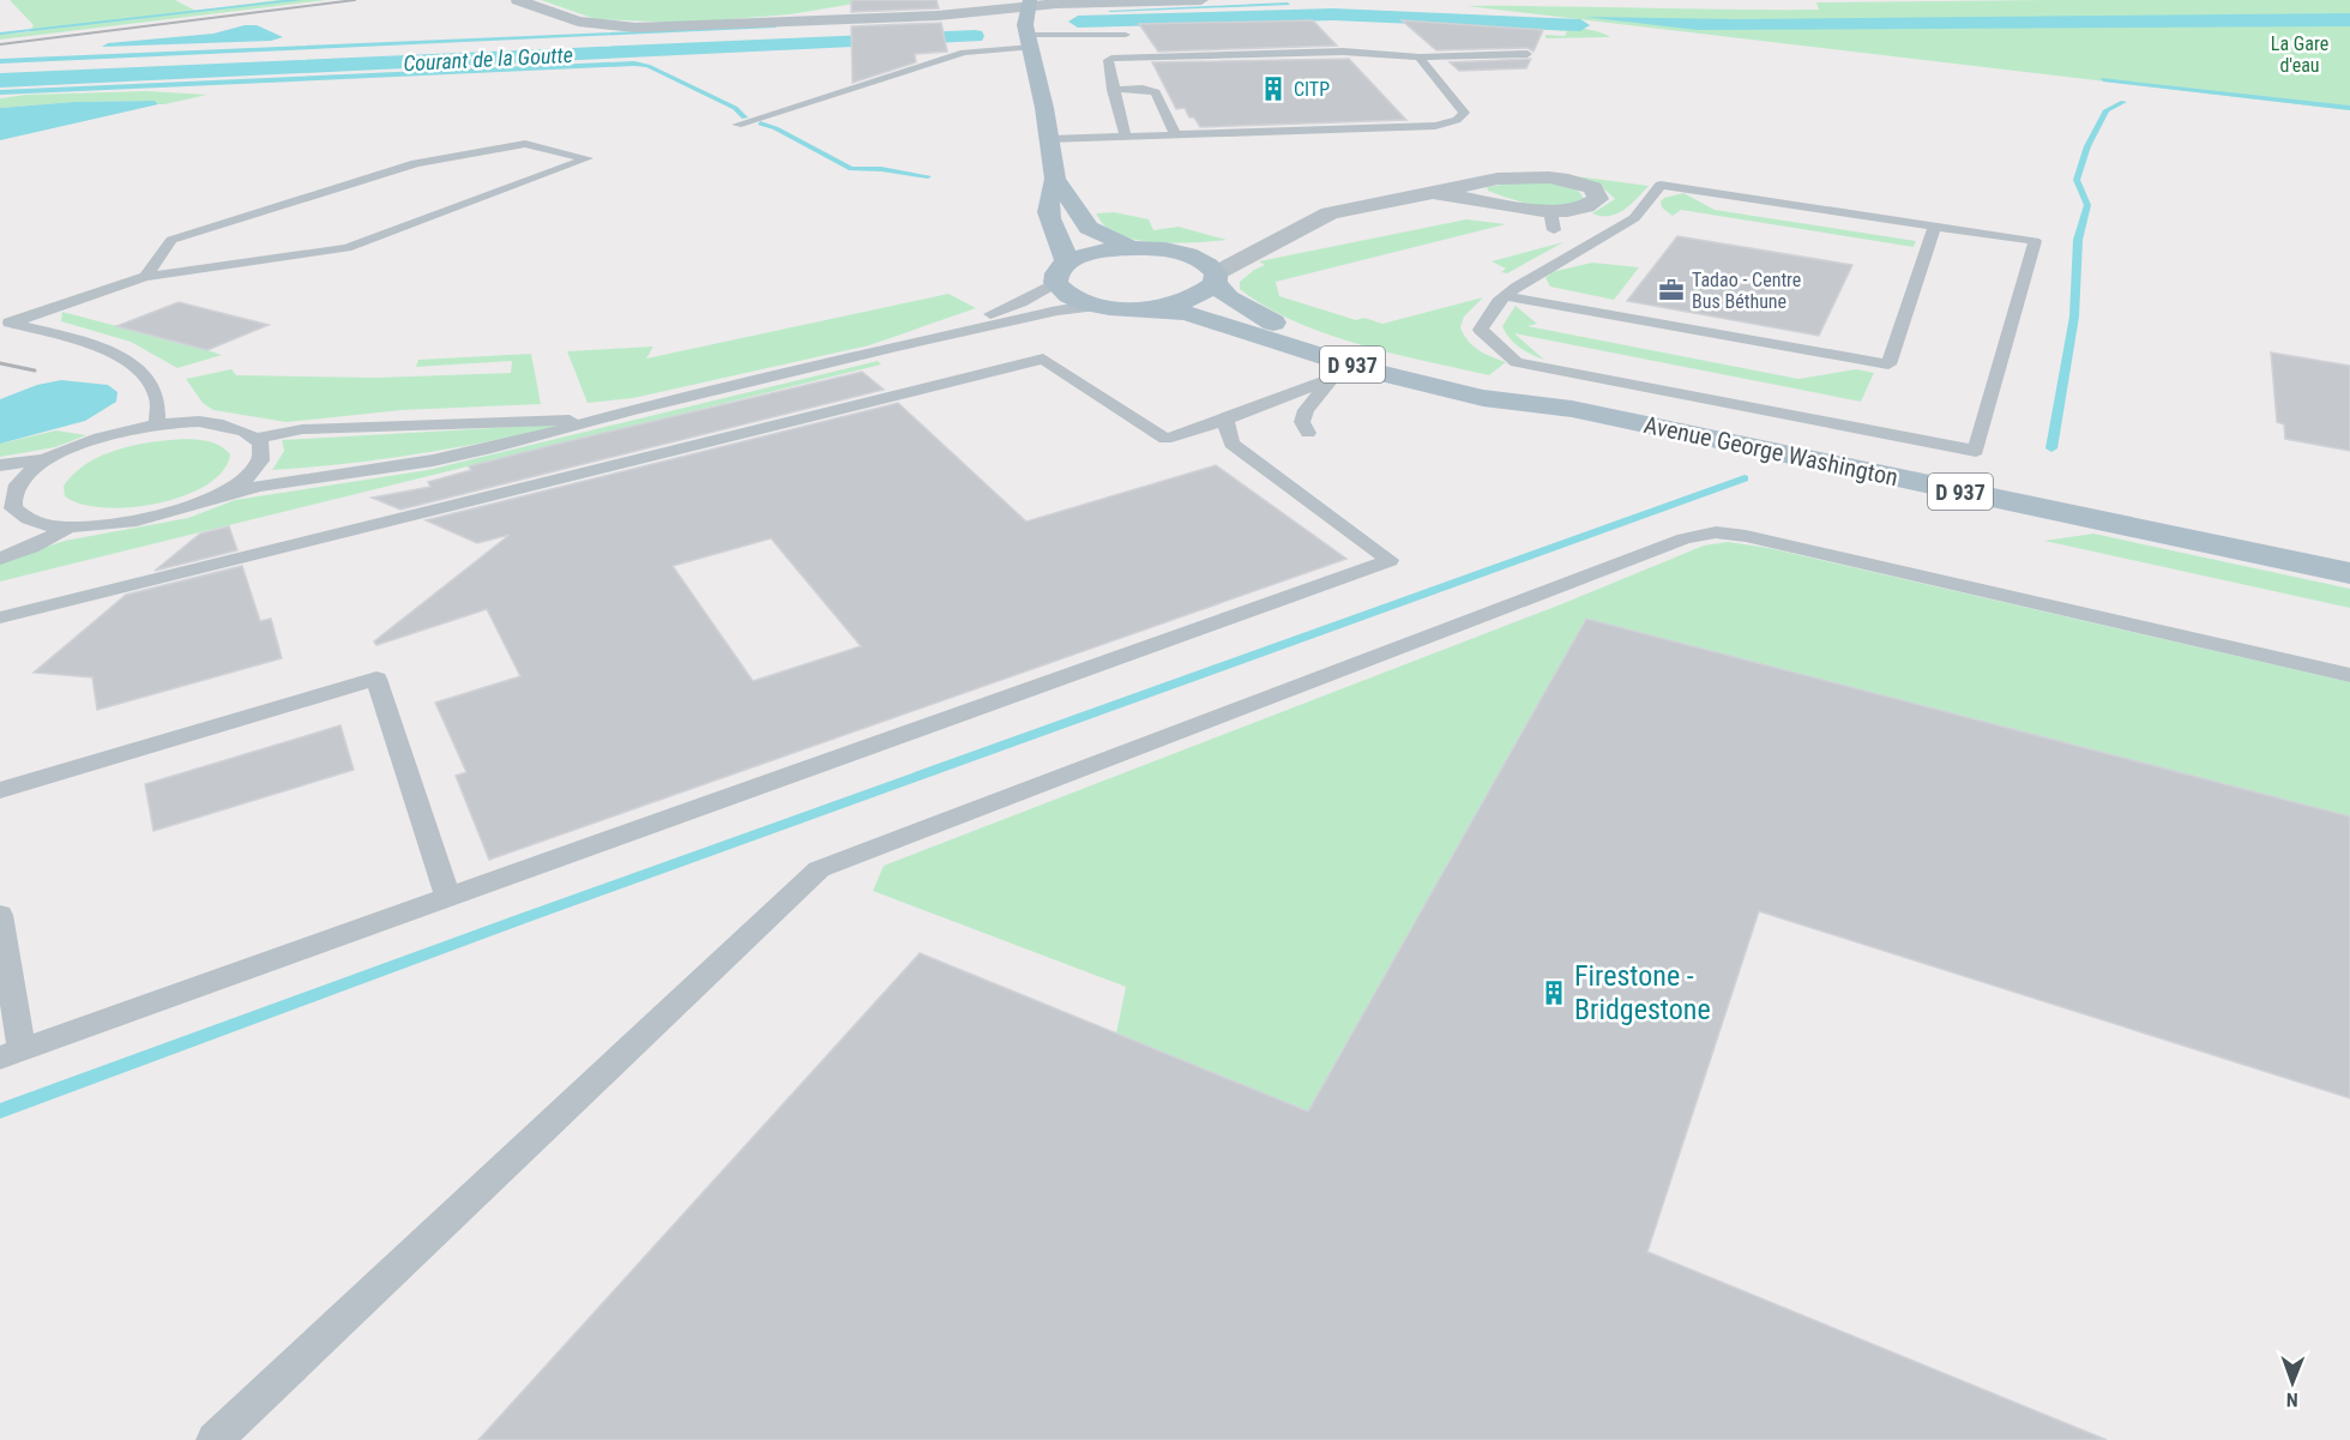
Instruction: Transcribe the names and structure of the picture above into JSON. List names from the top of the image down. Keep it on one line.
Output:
{"streets":{"main road":["D 937","Avenue George Washington"]},"water":["Courant de la Goutte"],"parks":["La Gare d'eau"],"places":{"building":["CITP","Firestone - Bridgestone"],"office":["Tadao - Centre Bus Béthune"]},"north":"bottom"}
